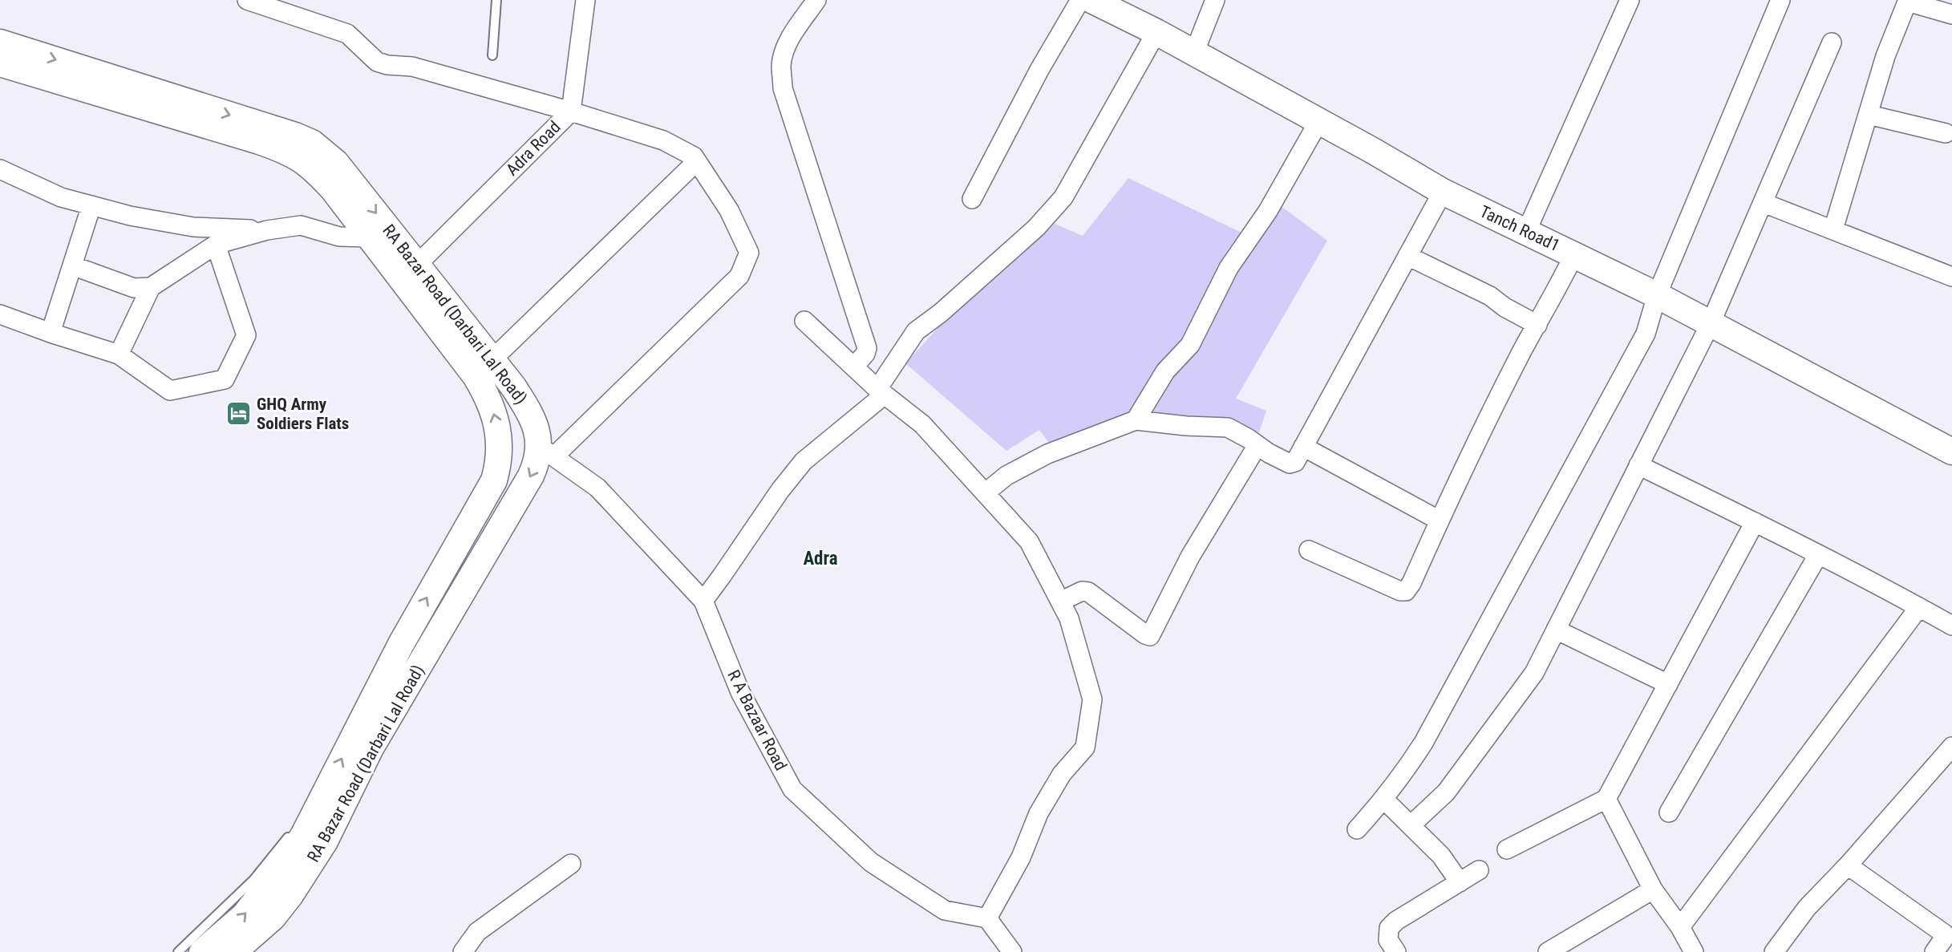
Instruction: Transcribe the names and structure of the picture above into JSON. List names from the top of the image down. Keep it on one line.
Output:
{"streets":{"main road":["Tanch Road1","RA Bazar Road (Darbari Lal Road)"],"street":["Adra Road","R A Bazaar Road"]},"crossings":[["Adra Road","RA Bazar Road (Darbari Lal Road)"],["RA Bazar Road (Darbari Lal Road)","R A Bazaar Road"]],"districts":["Adra"],"places":{"hotel":["GHQ Army Soldiers Flats"]}}
